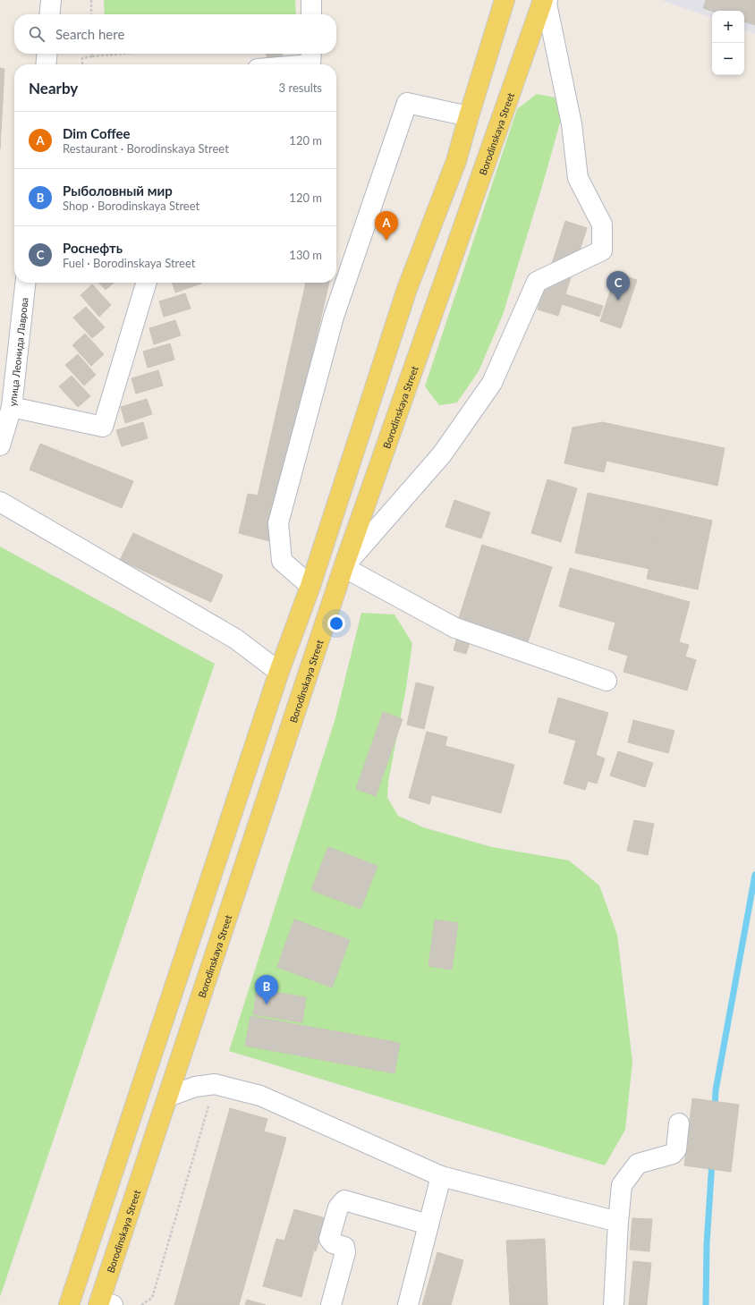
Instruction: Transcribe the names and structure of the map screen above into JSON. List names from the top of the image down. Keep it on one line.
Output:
{"streets":{"main road":["Borodinskaya Street"],"street":["улица Леонида Лаврова"]},"page":{"map_buttons":["+","−"],"search":"Search here","heading":["Nearby","3 results"],"list":[{"mark":"A","name":"Dim Coffee","note":"Restaurant · Borodinskaya Street","value":"120 m"},{"mark":"B","name":"Рыболовный мир","note":"Shop · Borodinskaya Street","value":"120 m"},{"mark":"C","name":"Роснефть","note":"Fuel · Borodinskaya Street","value":"130 m"}],"pins":["A","C","B"]}}
